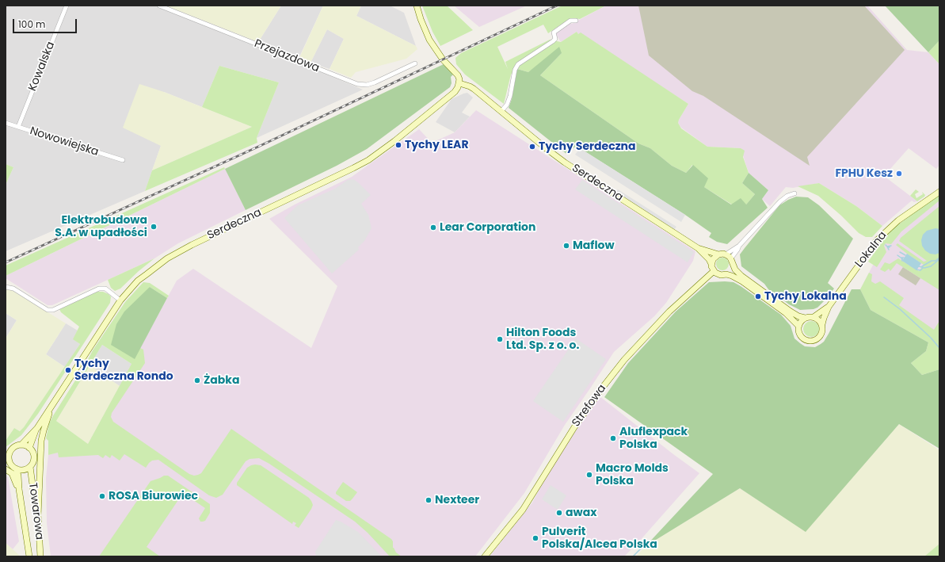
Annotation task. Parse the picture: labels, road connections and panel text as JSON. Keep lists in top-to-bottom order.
{
  "streets": {
    "street": [
      "Przejazdowa",
      "Kowalska",
      "Nowowiejska",
      "Serdeczna",
      "Lokalna",
      "Strefowa",
      "Towarowa"
    ]
  },
  "crossings": [
    ["Kowalska", "Nowowiejska"],
    ["Serdeczna", "Strefowa"]
  ],
  "places": [
    "Tychy LEAR",
    "Tychy Serdeczna",
    "FPHU Kesz",
    "Elektrobudowa S.A. w upadłości",
    "Lear Corporation",
    "Maflow",
    "Tychy Lokalna",
    "Hilton Foods Ltd. Sp. z o. o.",
    "Tychy Serdeczna Rondo",
    "Żabka",
    "Aluflexpack Polska",
    "Macro Molds Polska",
    "ROSA Biurowiec",
    "Nexteer",
    "awax",
    "Pulverit Polska/Alcea Polska"
  ],
  "scale_bar": "100 m"
}
